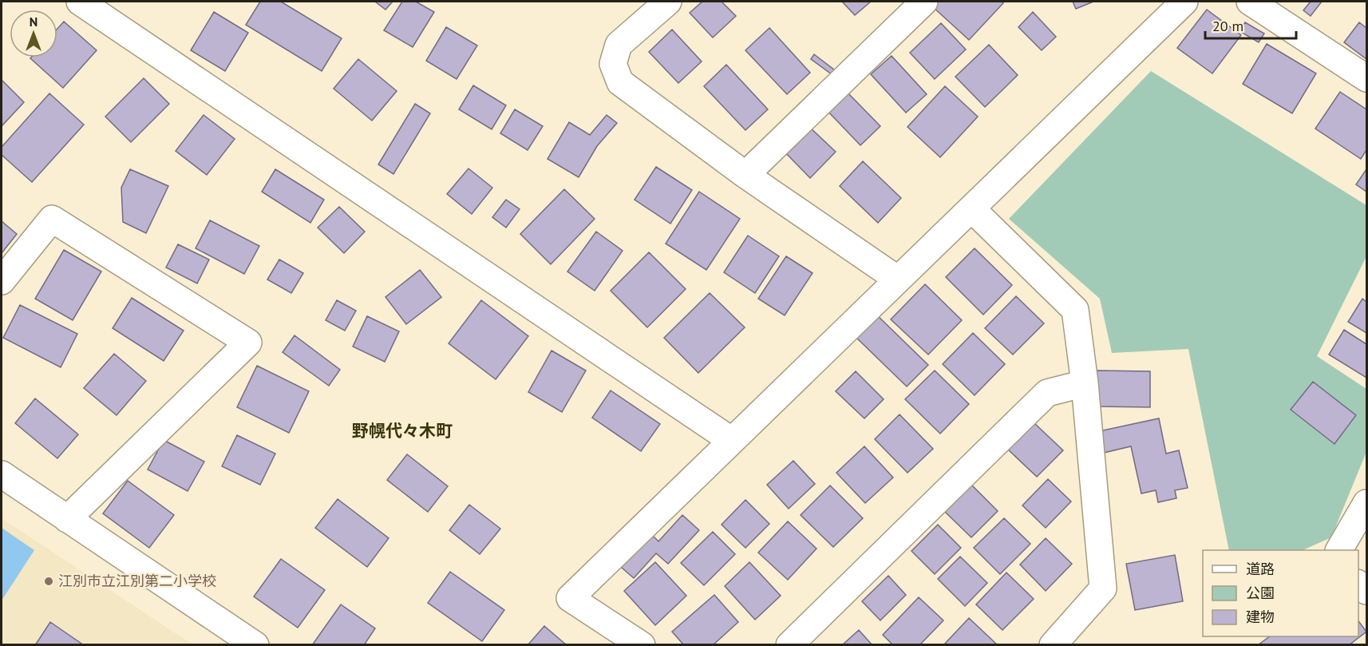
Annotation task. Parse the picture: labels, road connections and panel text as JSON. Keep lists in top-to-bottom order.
{
  "districts": ["野幌代々木町"],
  "places": ["江別市立江別第二小学校"],
  "legend": ["道路", "公園", "建物"],
  "scale_bar": "20 m",
  "north": "top"
}
